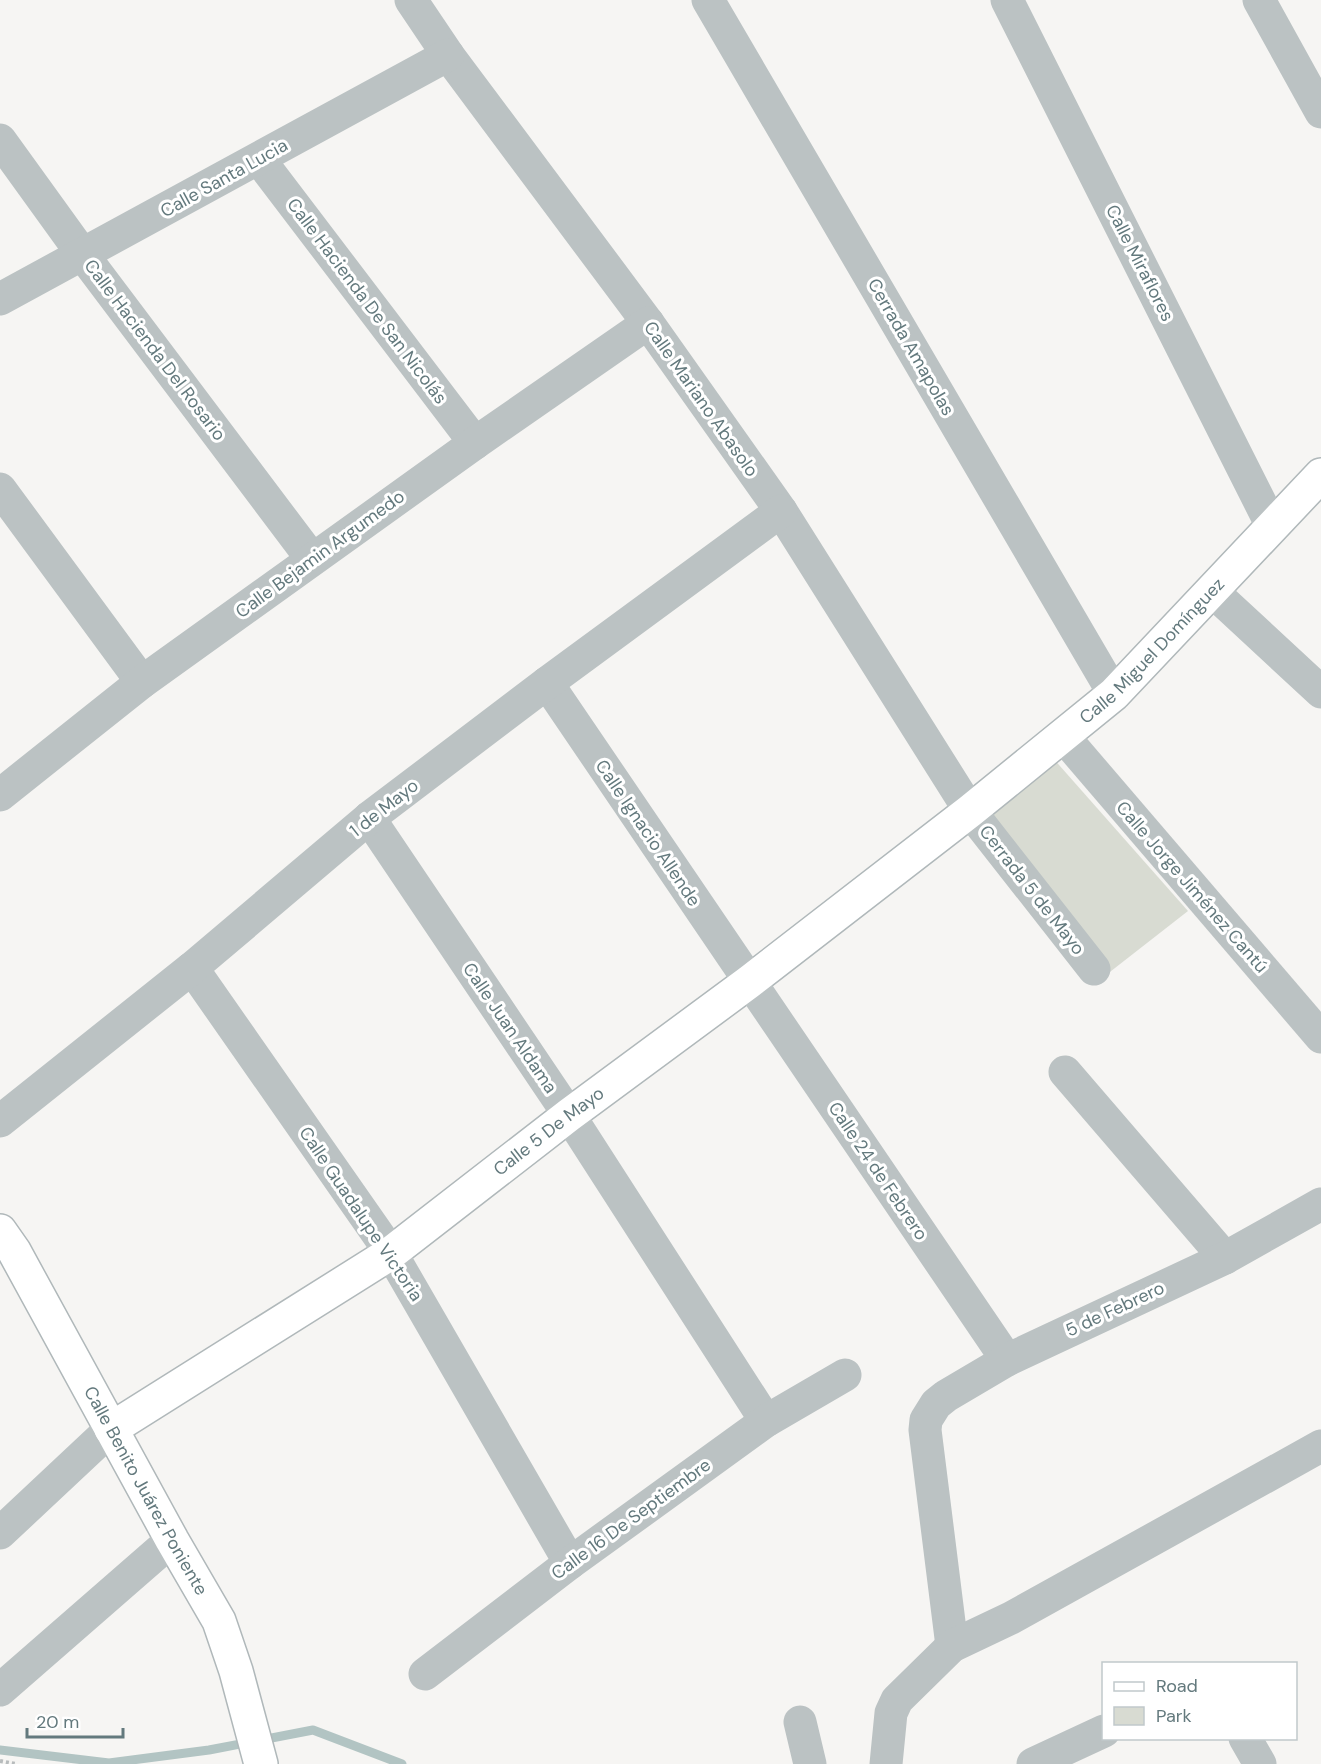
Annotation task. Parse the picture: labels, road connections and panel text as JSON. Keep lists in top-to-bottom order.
{
  "streets": {
    "street": [
      "Calle Santa Lucia",
      "Calle Miraflores",
      "Calle Hacienda De San Nicolás",
      "Cerrada Amapolas",
      "Calle Hacienda Del Rosario",
      "Calle Mariano Abasolo",
      "Calle Bejamin Argumedo",
      "Calle Miguel Domínguez",
      "1 de Mayo",
      "Calle Ignacio Allende",
      "Calle Jorge Jiménez Cantú",
      "Cerrada 5 de Mayo",
      "Calle Juan Aldama",
      "Calle 5 De Mayo",
      "Calle 24 de Febrero",
      "Calle Guadalupe Victoria",
      "5 de Febrero",
      "Calle Benito Juárez Poniente",
      "Calle 16 De Septiembre"
    ]
  },
  "crossings": [
    ["Calle Santa Lucia", "Calle Hacienda De San Nicolás"],
    ["Calle Santa Lucia", "Calle Hacienda Del Rosario"],
    ["Calle Santa Lucia", "Calle Mariano Abasolo"],
    ["Calle Miraflores", "Calle Miguel Domínguez"],
    ["Calle Hacienda De San Nicolás", "Calle Bejamin Argumedo"],
    ["Cerrada Amapolas", "Calle Miguel Domínguez"],
    ["Calle Hacienda Del Rosario", "Calle Bejamin Argumedo"],
    ["Calle Mariano Abasolo", "Calle Bejamin Argumedo"],
    ["Calle Mariano Abasolo", "Calle Miguel Domínguez"],
    ["Calle Mariano Abasolo", "1 de Mayo"],
    ["Calle Mariano Abasolo", "Cerrada 5 de Mayo"],
    ["Calle Mariano Abasolo", "Calle 5 De Mayo"],
    ["Calle Miguel Domínguez", "Calle Jorge Jiménez Cantú"],
    ["Calle Miguel Domínguez", "Cerrada 5 de Mayo"],
    ["Calle Miguel Domínguez", "Calle 5 De Mayo"],
    ["1 de Mayo", "Calle Ignacio Allende"],
    ["1 de Mayo", "Calle Juan Aldama"],
    ["1 de Mayo", "Calle Guadalupe Victoria"],
    ["Calle Ignacio Allende", "Calle 5 De Mayo"],
    ["Calle Ignacio Allende", "Calle 24 de Febrero"],
    ["Cerrada 5 de Mayo", "Calle 5 De Mayo"],
    ["Calle Juan Aldama", "Calle 5 De Mayo"],
    ["Calle Juan Aldama", "Calle 16 De Septiembre"],
    ["Calle 5 De Mayo", "Calle 24 de Febrero"],
    ["Calle 5 De Mayo", "Calle Guadalupe Victoria"],
    ["Calle 5 De Mayo", "Calle Benito Juárez Poniente"],
    ["Calle 24 de Febrero", "5 de Febrero"],
    ["Calle Guadalupe Victoria", "Calle 16 De Septiembre"]
  ],
  "legend": ["Road", "Park"],
  "scale_bar": "20 m"
}
